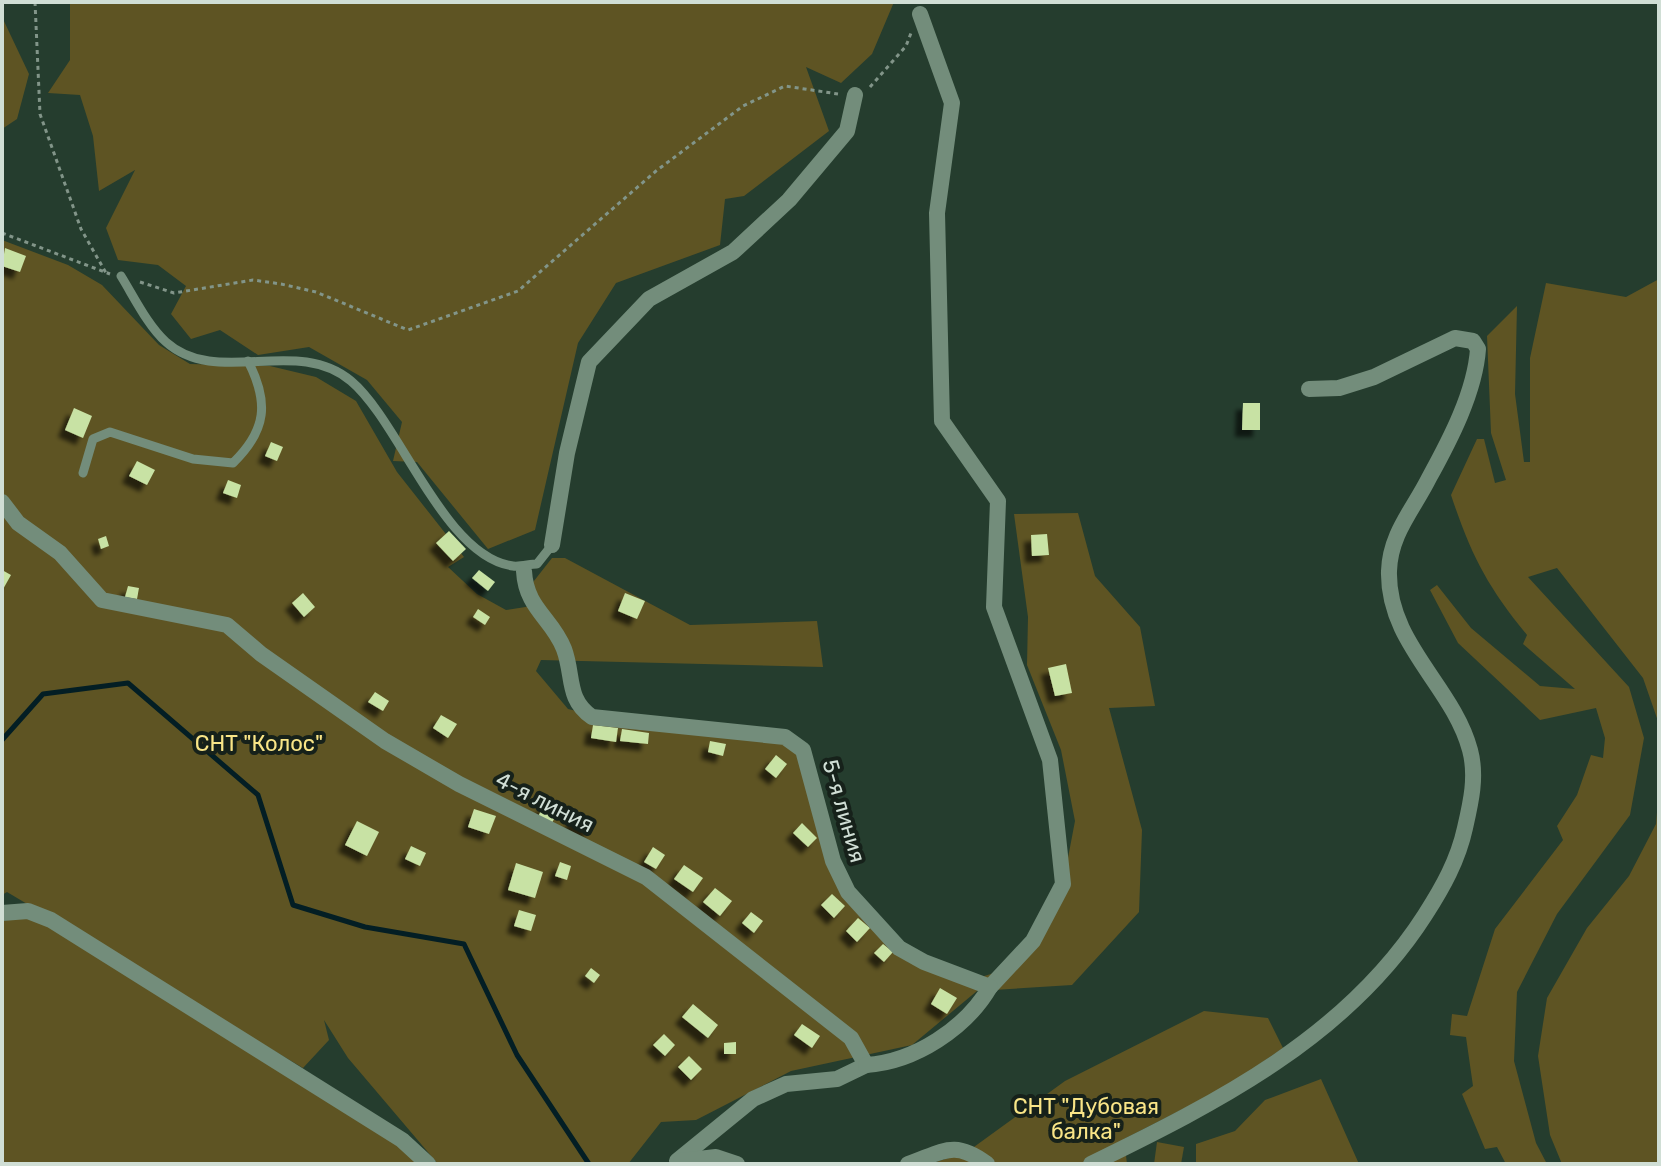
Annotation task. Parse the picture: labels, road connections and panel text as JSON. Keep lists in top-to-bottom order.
{
  "streets": {
    "street": ["4-я линия", "5-я линия"]
  },
  "parks": ["СНТ \"Колос\"", "СНТ \"Дубовая балка\""]
}
